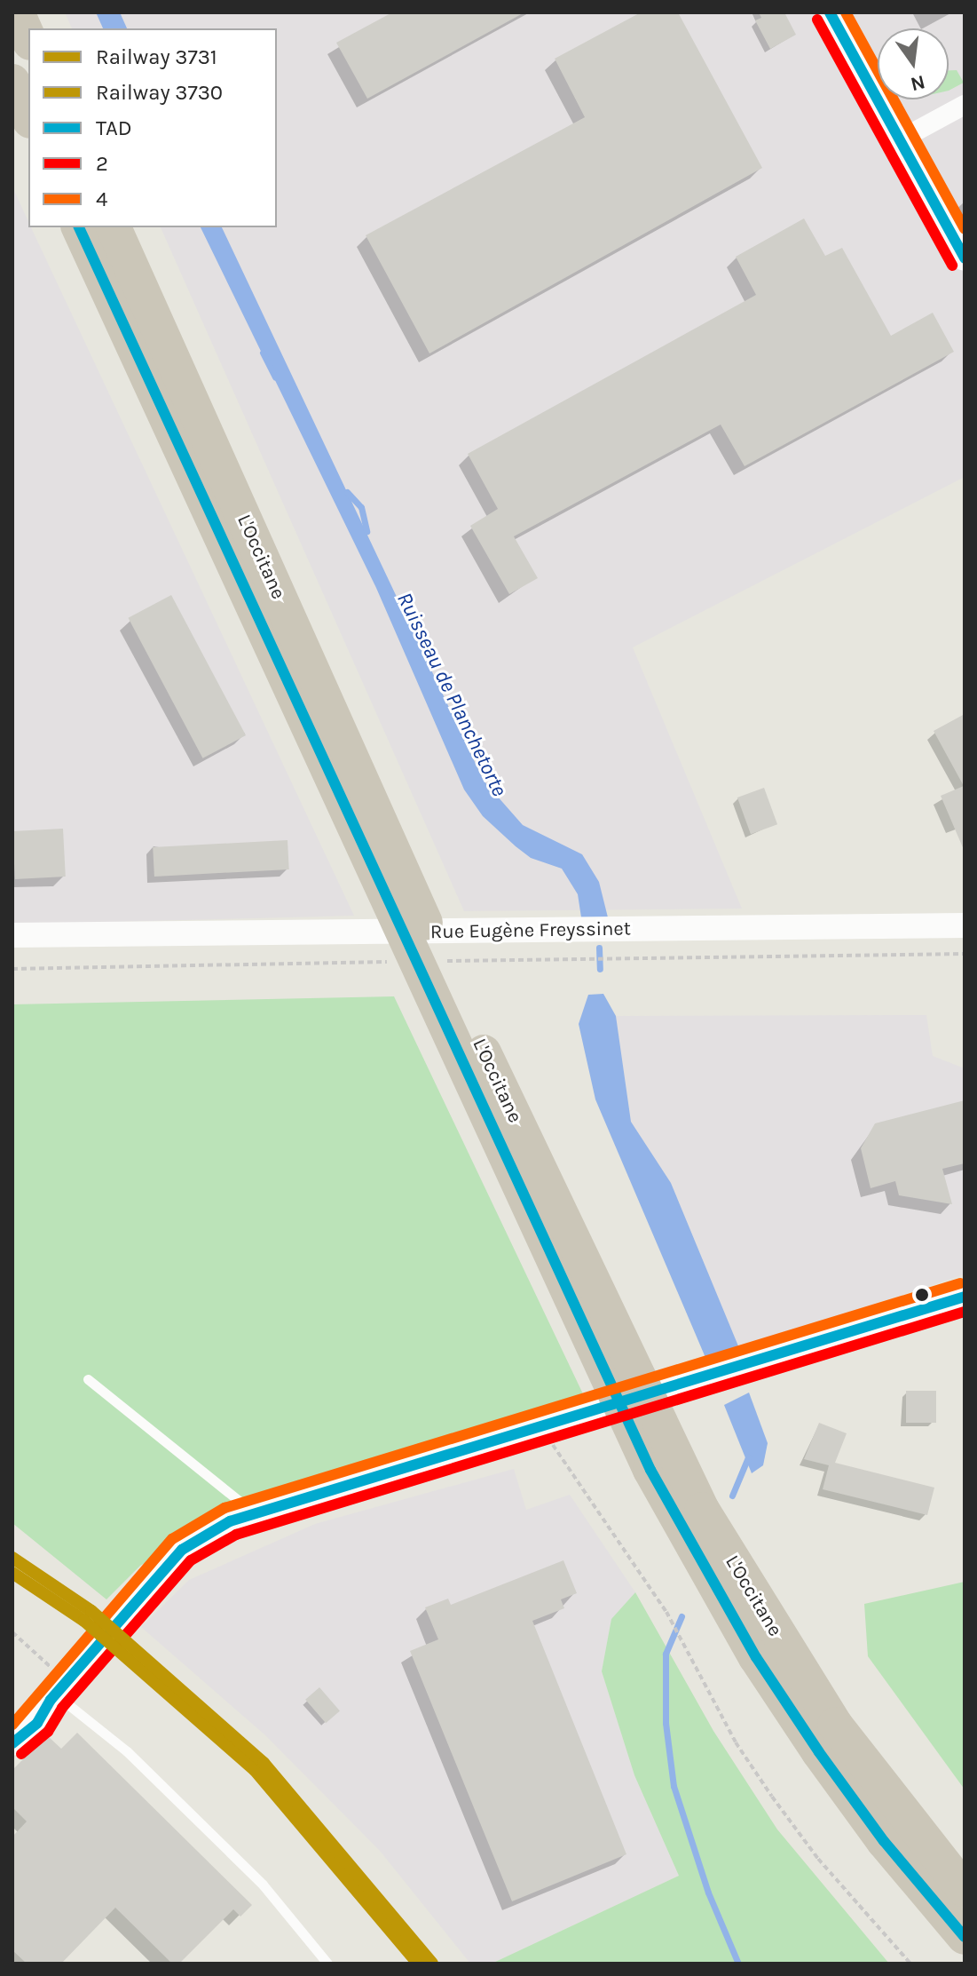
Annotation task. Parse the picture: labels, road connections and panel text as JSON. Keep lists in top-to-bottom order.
{
  "streets": {
    "highway": ["L'Occitane"],
    "street": ["Rue Eugène Freyssinet"]
  },
  "water": ["Ruisseau de Planchetorte"],
  "lines": [
    "transit line TAD",
    "transit line 4",
    "transit line 2",
    "rail line 3730",
    "rail line 3731"
  ],
  "legend": [
    "Railway 3731",
    "Railway 3730",
    "TAD",
    "2",
    "4"
  ],
  "north": "bottom"
}
